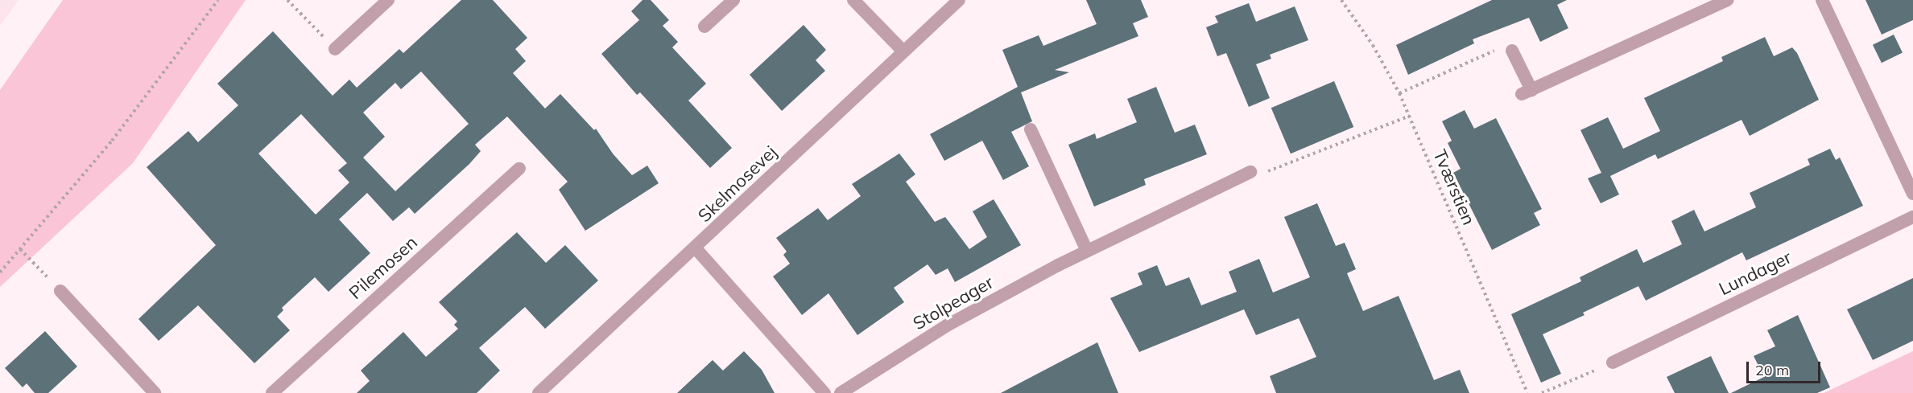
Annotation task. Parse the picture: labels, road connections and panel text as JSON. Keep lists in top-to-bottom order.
{
  "streets": {
    "street": [
      "Skelmosevej",
      "Pilemosen",
      "Lundager",
      "Stolpeager"
    ],
    "path": ["Tværstien"]
  },
  "scale_bar": "20 m"
}
